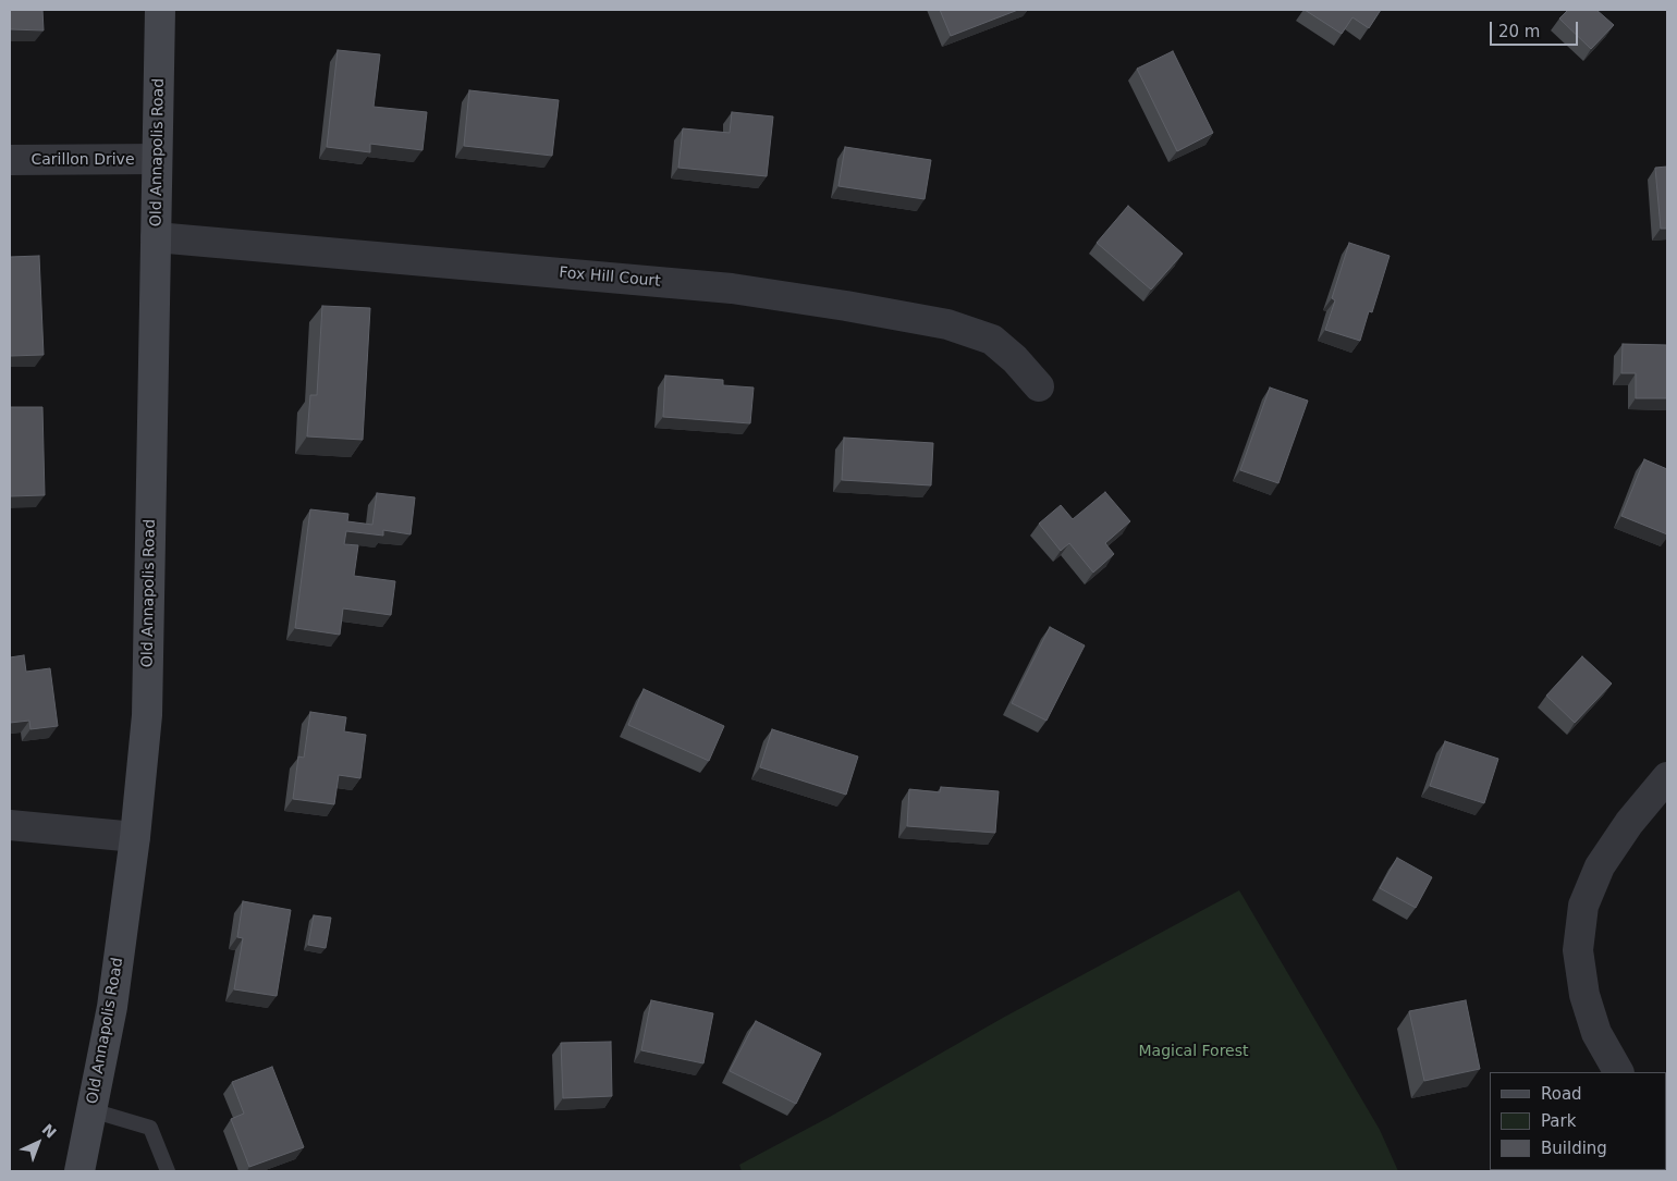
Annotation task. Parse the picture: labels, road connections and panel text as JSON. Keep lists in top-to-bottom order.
{
  "streets": {
    "street": ["Old Annapolis Road", "Carillon Drive", "Fox Hill Court"]
  },
  "crossings": [
    ["Old Annapolis Road", "Carillon Drive"],
    ["Old Annapolis Road", "Fox Hill Court"]
  ],
  "parks": ["Magical Forest"],
  "legend": ["Road", "Park", "Building"],
  "scale_bar": "20 m",
  "north": "top right"
}
